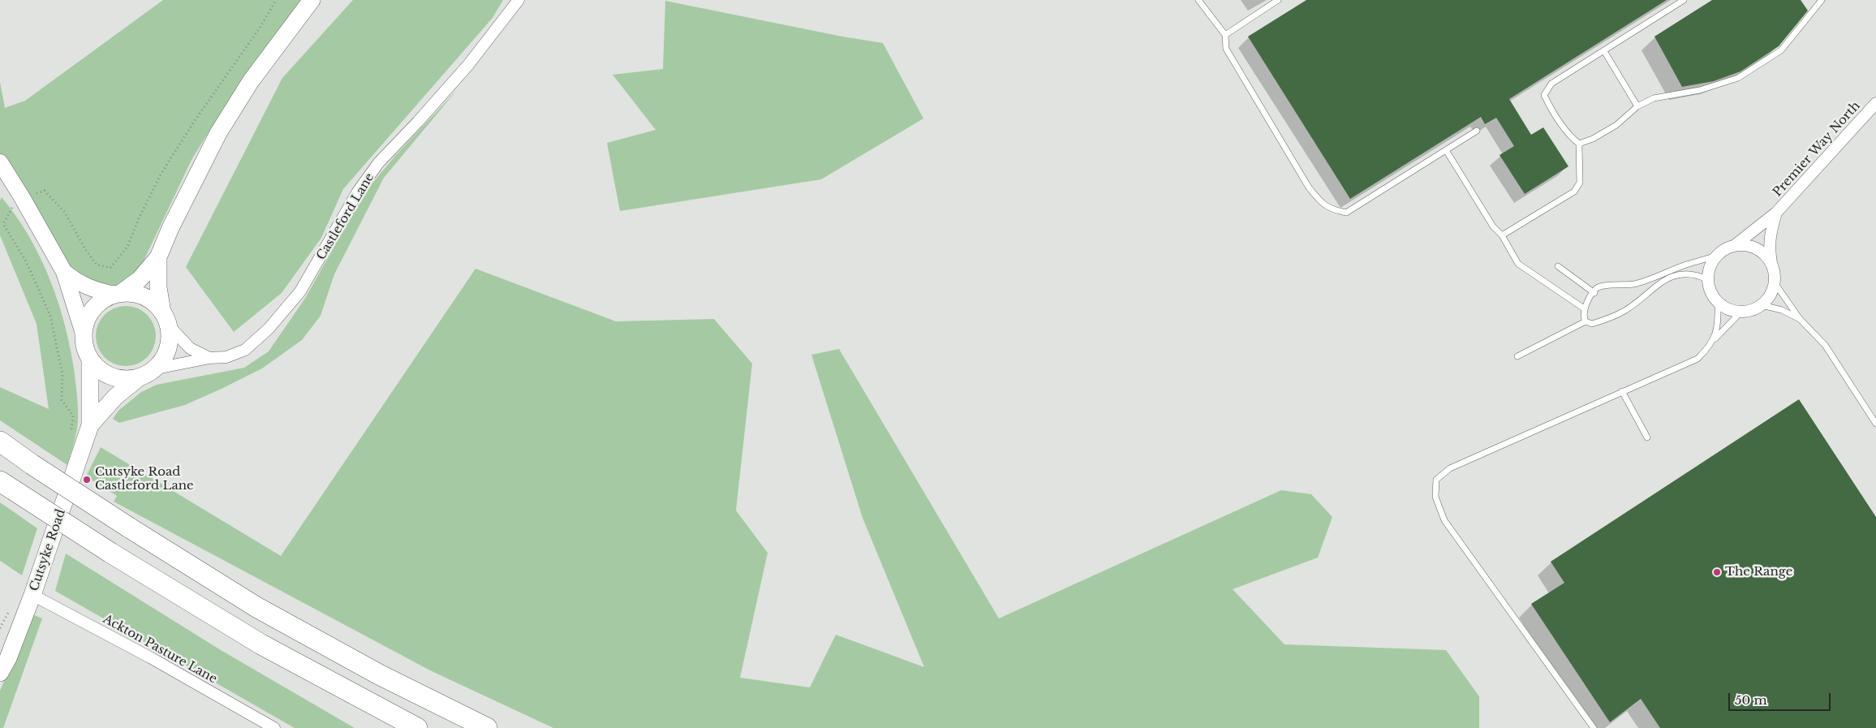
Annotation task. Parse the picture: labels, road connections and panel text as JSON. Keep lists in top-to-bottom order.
{
  "streets": {
    "main road": ["Cutsyke Road"],
    "street": ["Premier Way North", "Castleford Lane", "Ackton Pasture Lane"]
  },
  "crossings": [
    ["Castleford Lane", "Cutsyke Road"],
    ["Cutsyke Road", "Ackton Pasture Lane"]
  ],
  "places": ["Cutsyke Road Castleford Lane", "The Range"],
  "scale_bar": "50 m"
}
